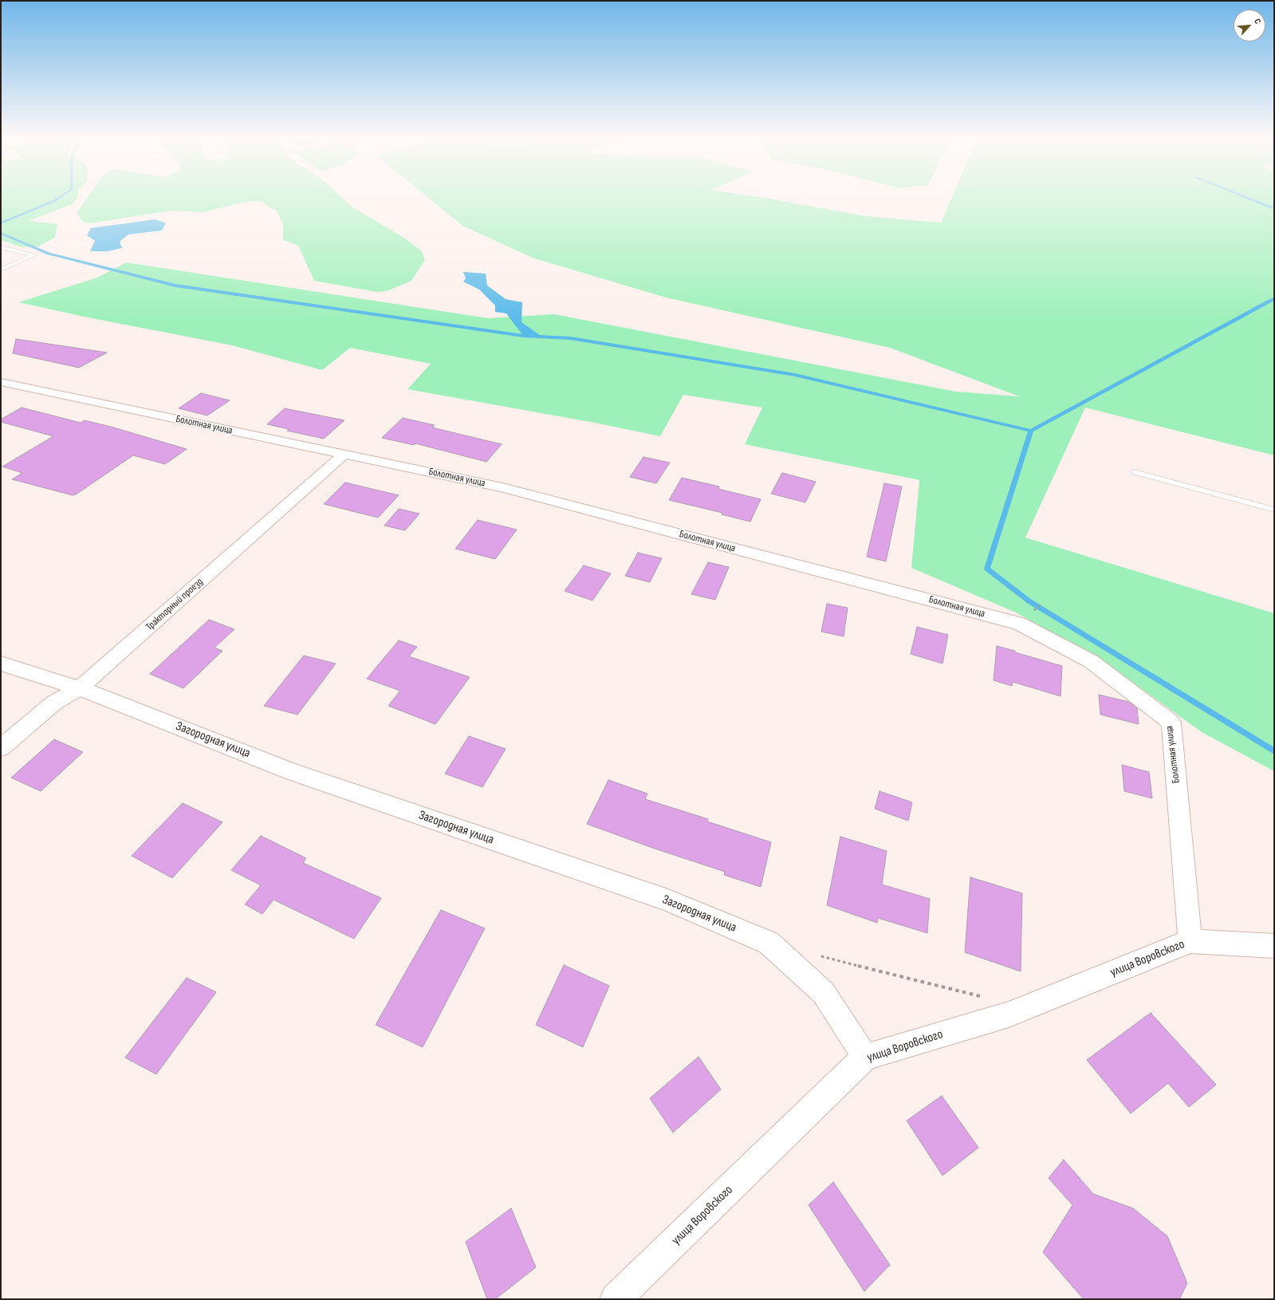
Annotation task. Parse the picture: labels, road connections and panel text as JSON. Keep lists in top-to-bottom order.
{
  "streets": {
    "street": [
      "Болотная улица",
      "Тракторный проезд",
      "Загородная улица",
      "улица Воровского"
    ]
  },
  "crossings": [
    ["Болотная улица", "Тракторный проезд"],
    ["Болотная улица", "улица Воровского"],
    ["Тракторный проезд", "Загородная улица"],
    ["Загородная улица", "улица Воровского"]
  ],
  "north": "top right"
}
